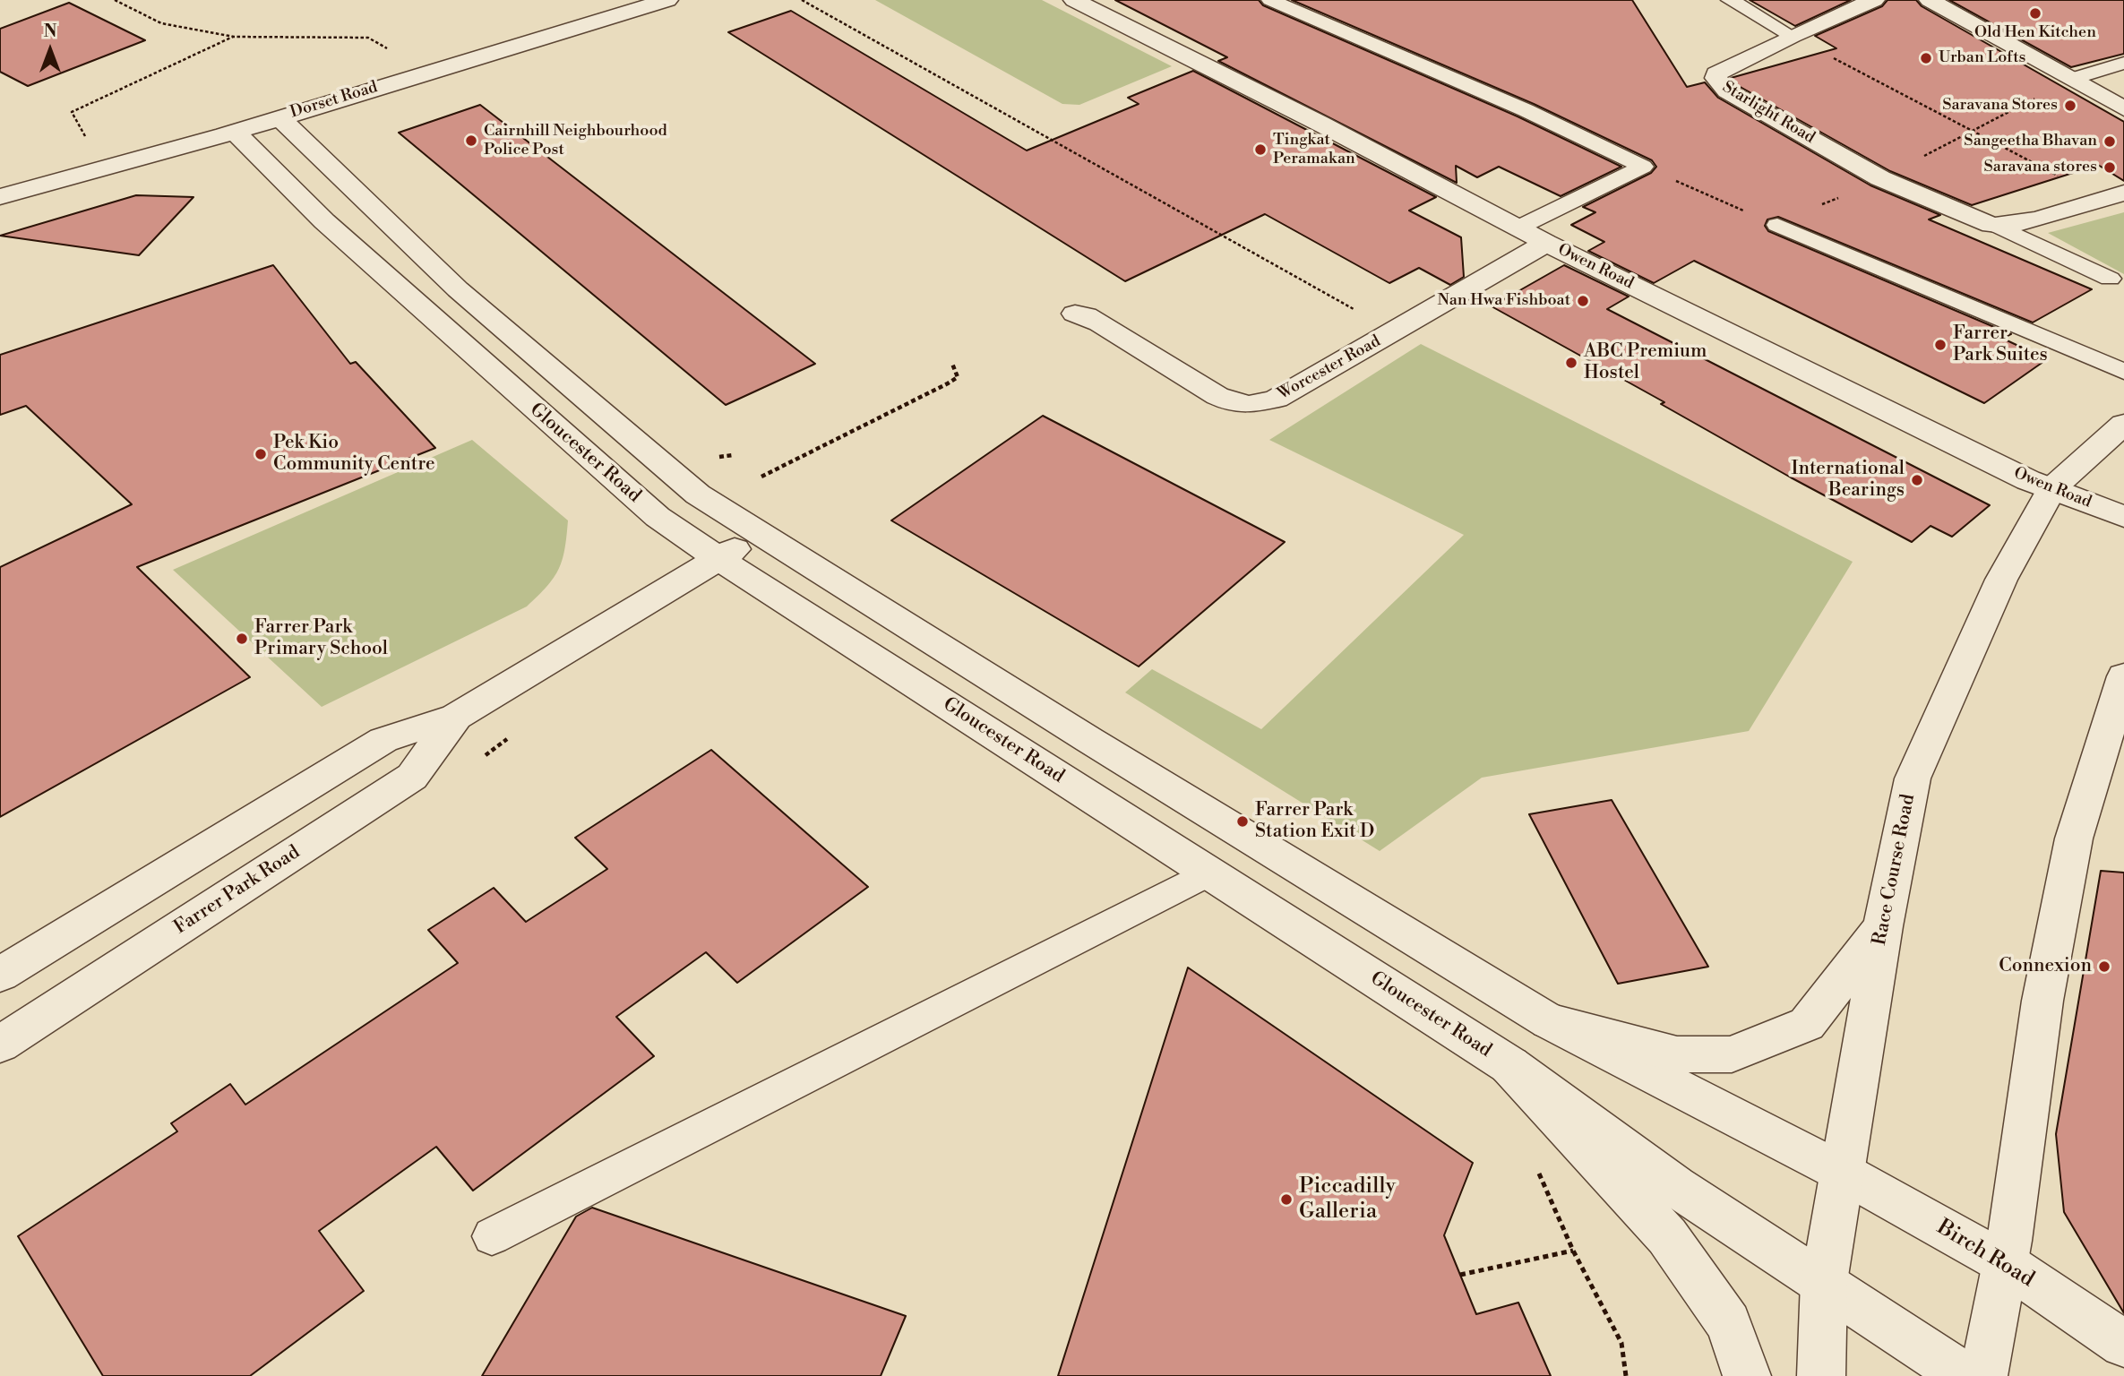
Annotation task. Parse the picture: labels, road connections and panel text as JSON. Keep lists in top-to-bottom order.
{
  "streets": {
    "street": [
      "Dorset Road",
      "Starlight Road",
      "Owen Road",
      "Worcester Road",
      "Gloucester Road",
      "Race Course Road",
      "Farrer Park Road",
      "Birch Road"
    ]
  },
  "crossings": [
    ["Dorset Road", "Gloucester Road"],
    ["Owen Road", "Worcester Road"],
    ["Owen Road", "Race Course Road"],
    ["Gloucester Road", "Race Course Road"],
    ["Gloucester Road", "Farrer Park Road"],
    ["Race Course Road", "Birch Road"]
  ],
  "places": [
    "Old Hen Kitchen",
    "Urban Lofts",
    "Saravana Stores",
    "Cairnhill Neighbourhood Police Post",
    "Sangeetha Bhavan",
    "Tingkat Peramakan",
    "Saravana stores",
    "Nan Hwa Fishboat",
    "Farrer Park Suites",
    "ABC Premium Hostel",
    "Pek Kio Community Centre",
    "International Bearings",
    "Farrer Park Primary School",
    "Farrer Park Station Exit D",
    "Connexion",
    "Piccadilly Galleria"
  ],
  "north": "top"
}
